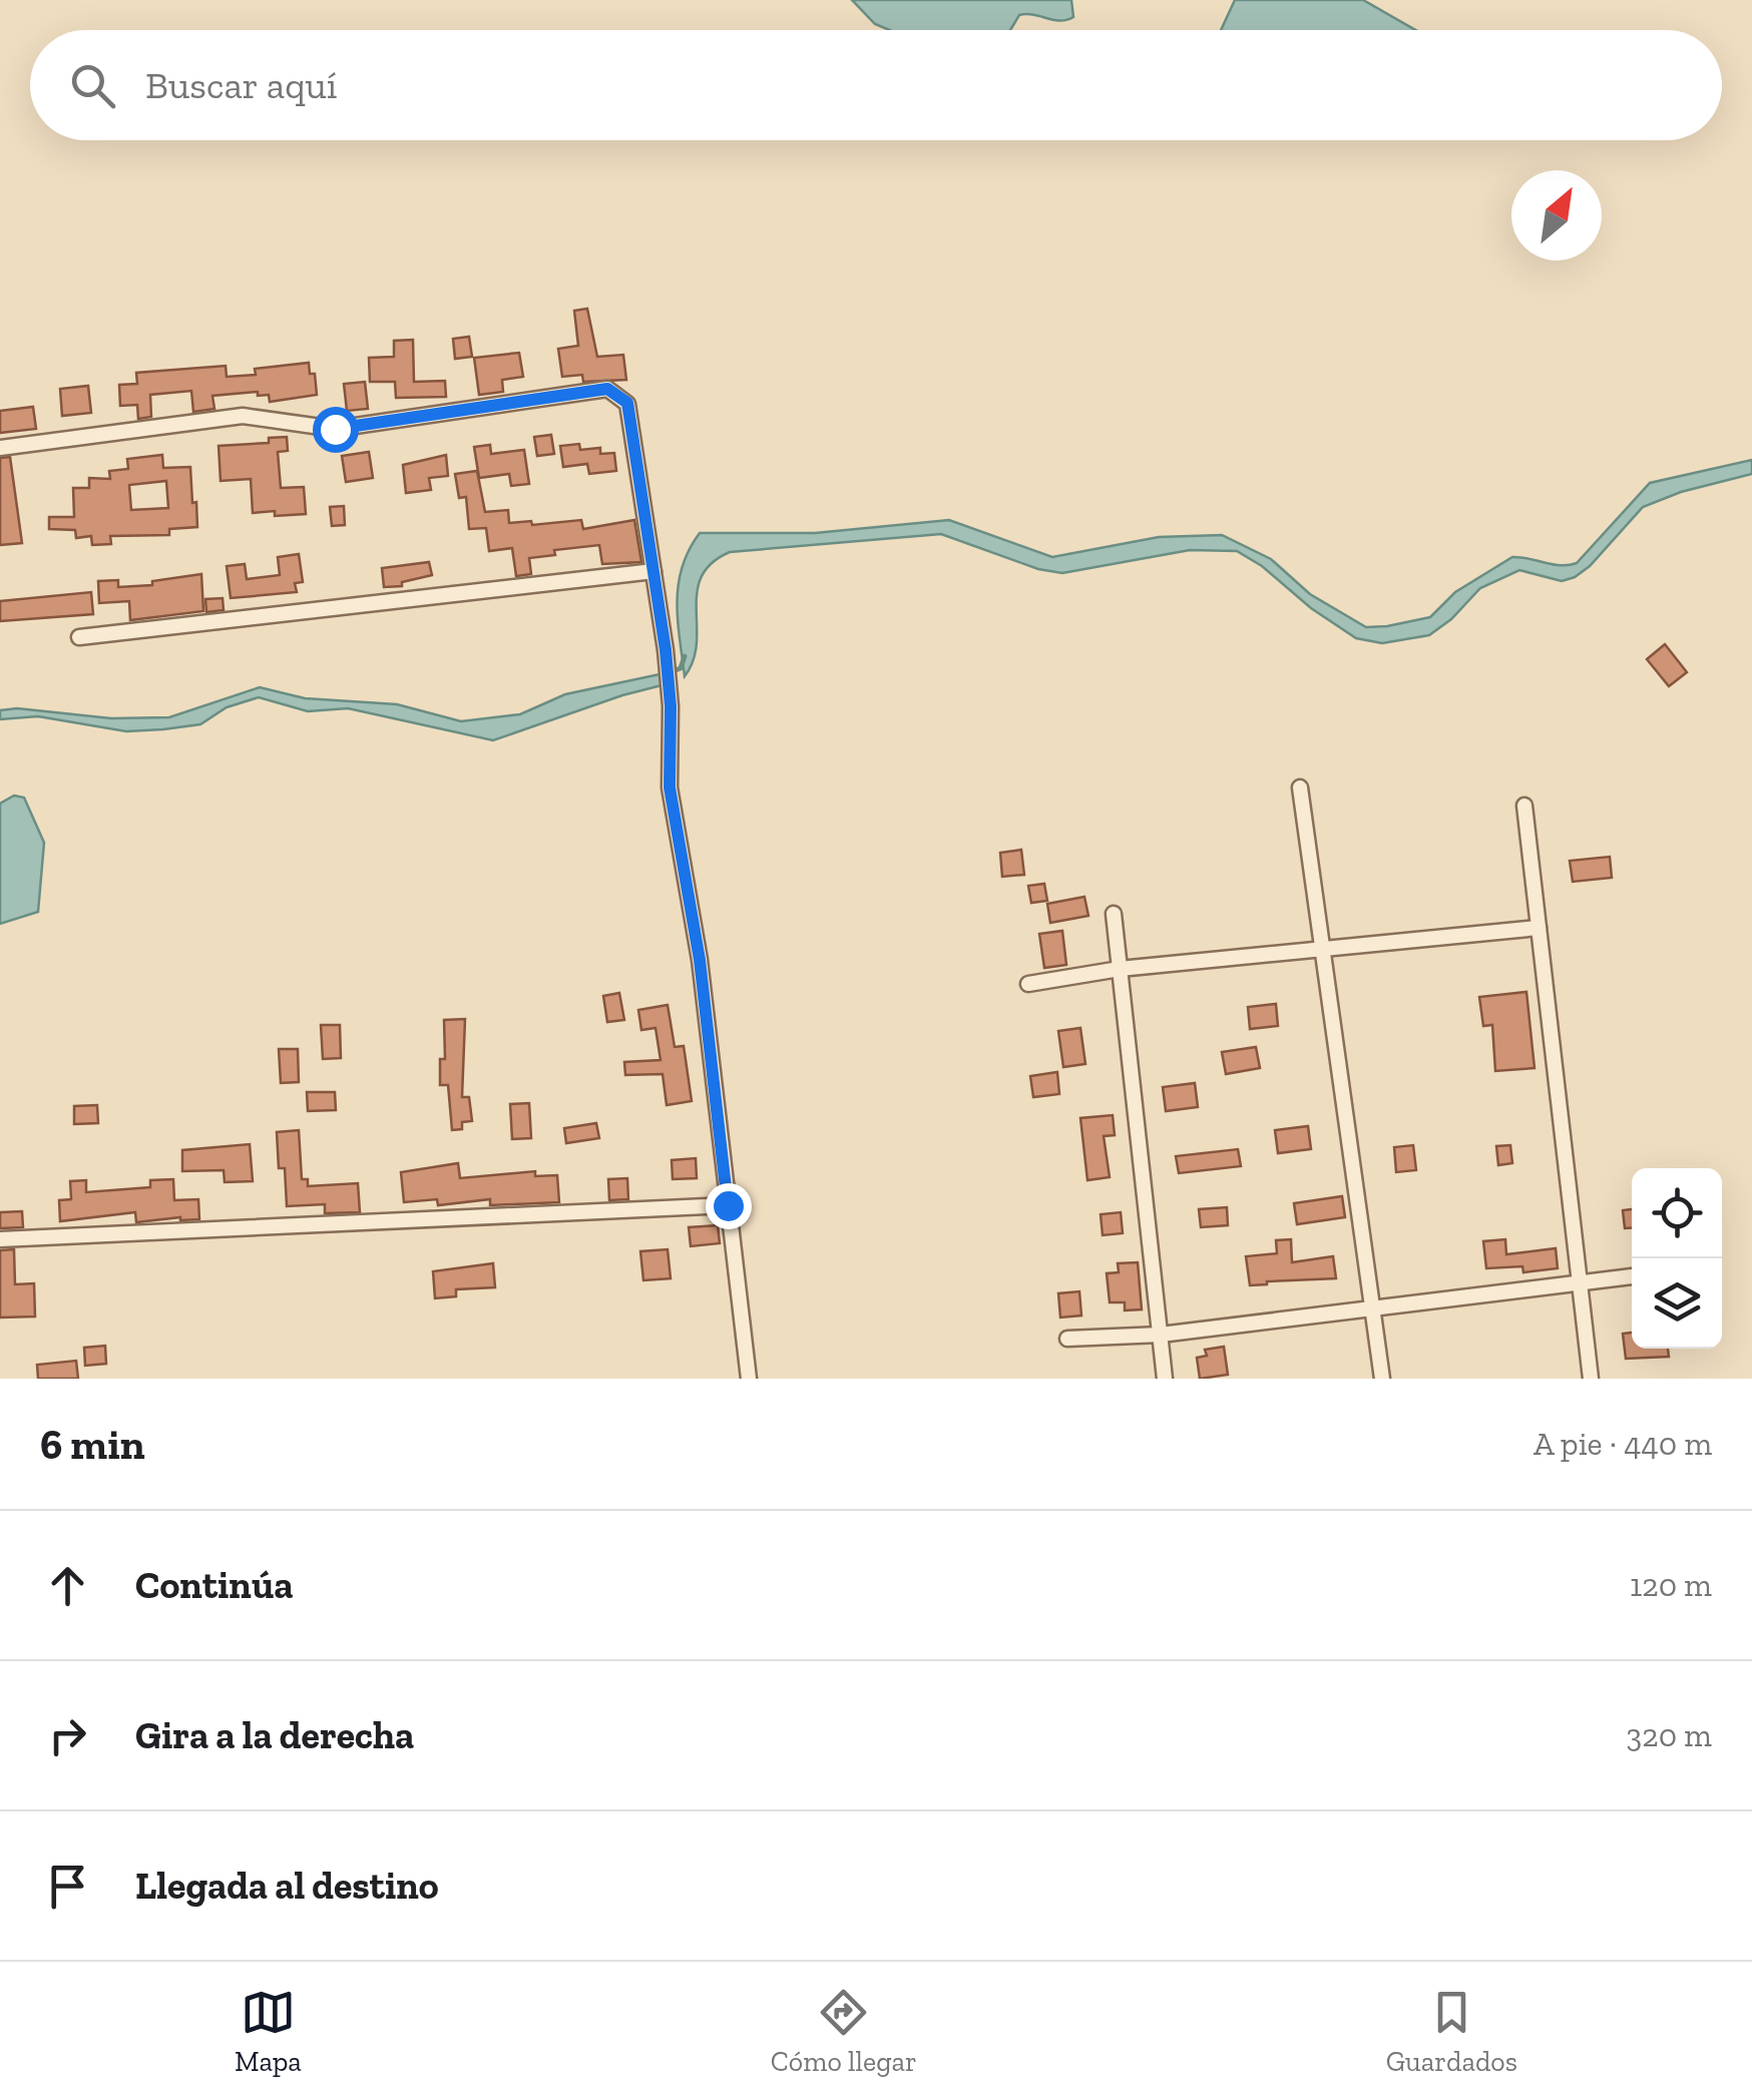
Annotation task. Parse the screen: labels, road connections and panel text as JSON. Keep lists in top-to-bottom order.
{
  "north": "top right",
  "page": {
    "search": "Buscar aquí",
    "heading": ["6 min", "A pie · 440 m"],
    "list": [
      ["Continúa", "120 m"],
      ["Gira a la derecha", "320 m"],
      "Llegada al destino"
    ],
    "nav": ["Mapa", "Cómo llegar", "Guardados"]
  }
}
